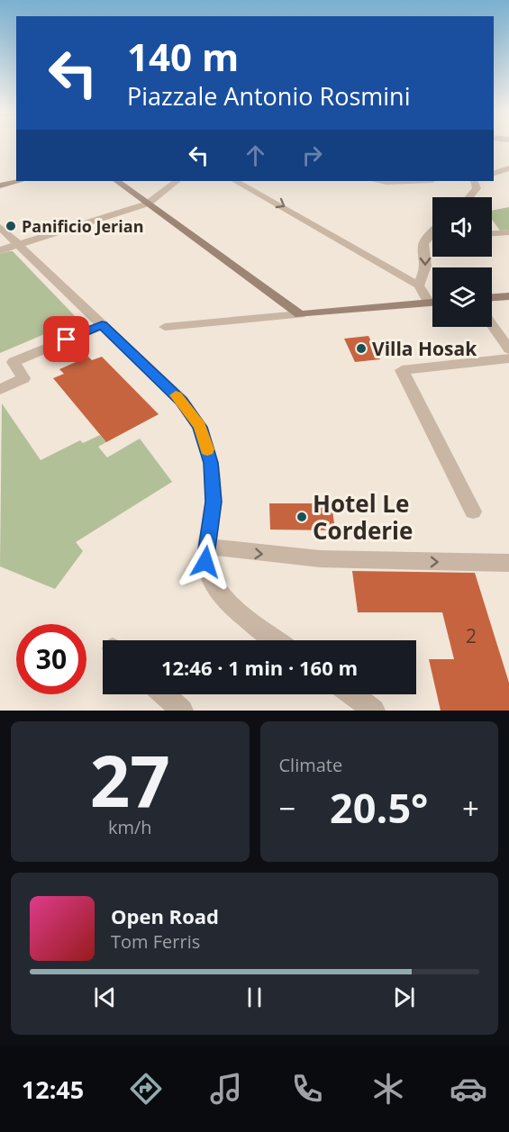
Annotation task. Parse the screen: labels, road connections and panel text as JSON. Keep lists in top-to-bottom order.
{
  "places": ["Panificio Jerian", "Villa Hosak", "Hotel Le Corderie"],
  "house_numbers": ["2"],
  "page": {
    "turn": ["140 m", "Piazzale Antonio Rosmini"],
    "limit": "30",
    "trip": "12:46 · 1 min · 160 m",
    "tile": [
      ["27", "km/h"],
      "Climate"
    ],
    "heat": ["−", "20.5°", "+"],
    "song": ["Open Road", "Tom Ferris"],
    "tabs": "12:45"
  }
}
